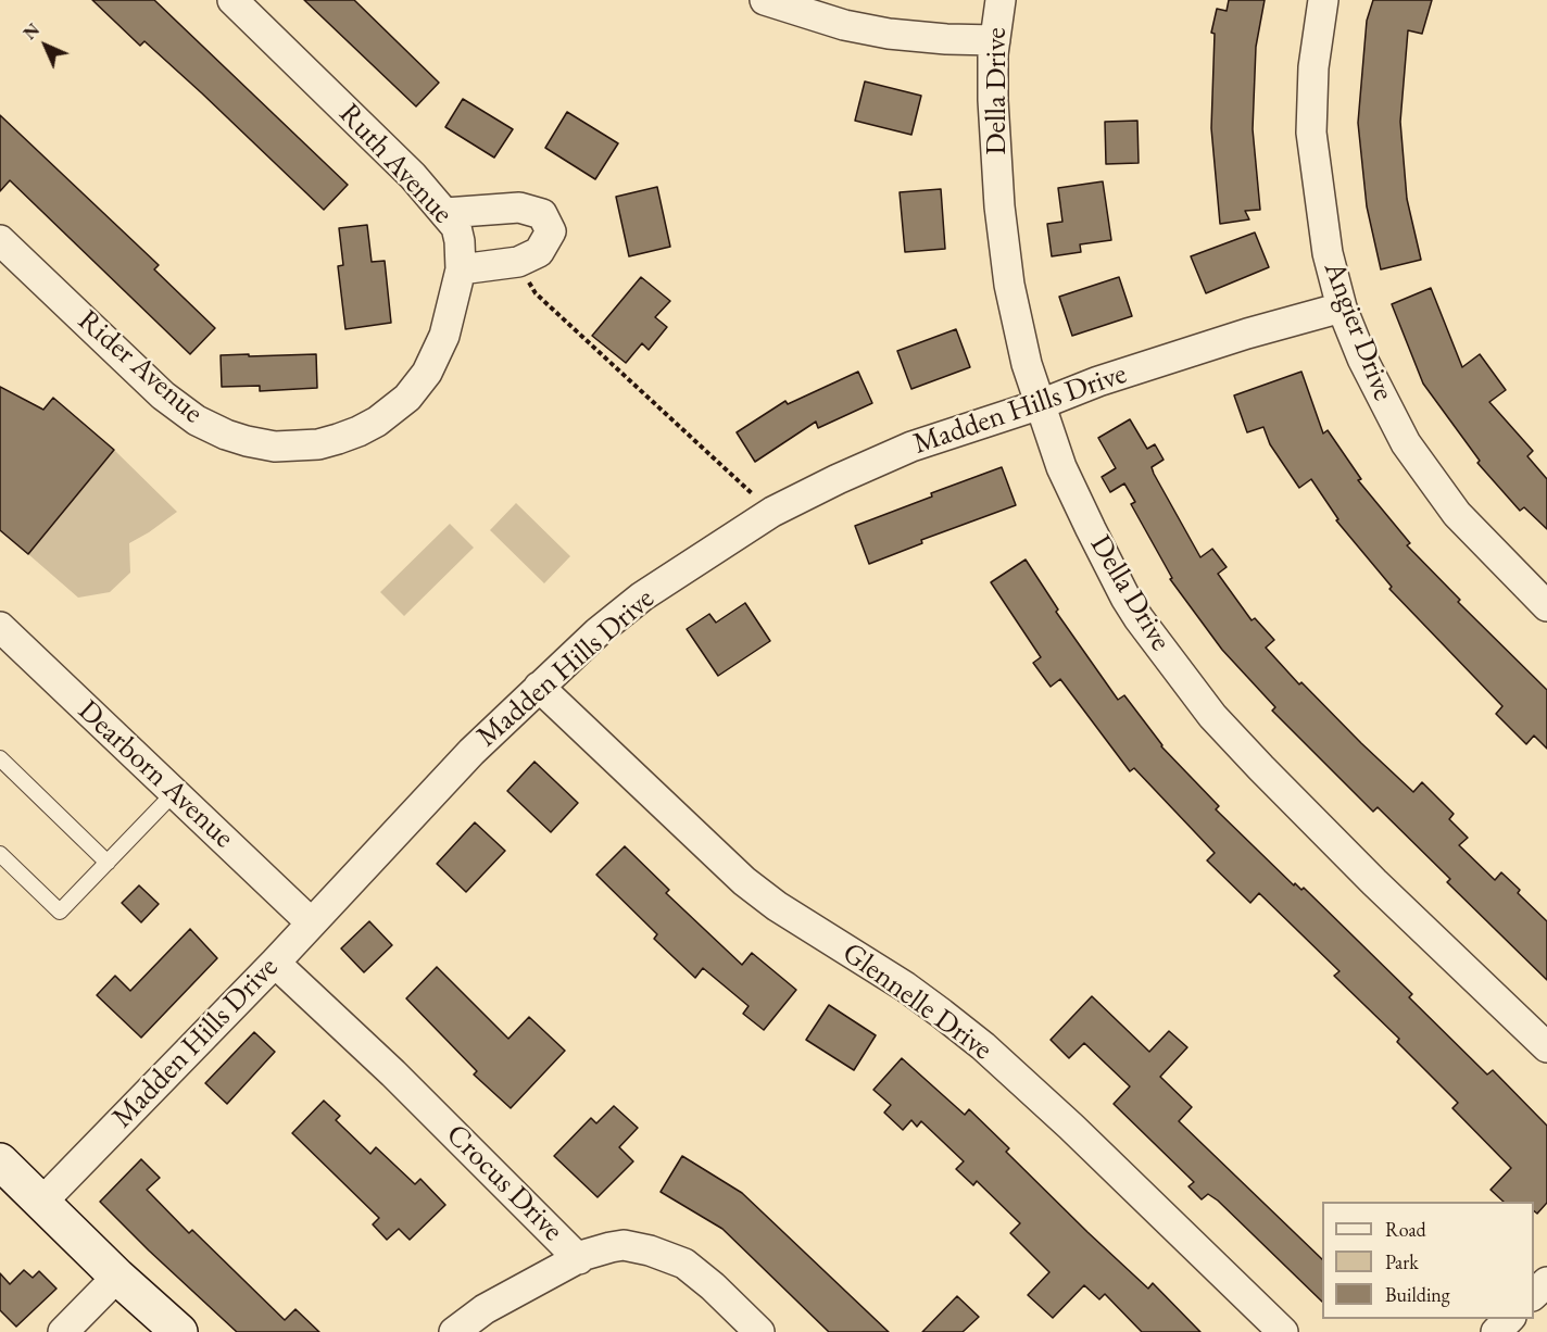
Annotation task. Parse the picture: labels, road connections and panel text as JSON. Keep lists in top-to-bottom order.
{
  "streets": {
    "street": [
      "Della Drive",
      "Ruth Avenue",
      "Angier Drive",
      "Rider Avenue",
      "Madden Hills Drive",
      "Dearborn Avenue",
      "Glennelle Drive",
      "Crocus Drive"
    ]
  },
  "crossings": [
    ["Della Drive", "Madden Hills Drive"],
    ["Ruth Avenue", "Rider Avenue"],
    ["Angier Drive", "Madden Hills Drive"],
    ["Madden Hills Drive", "Dearborn Avenue"],
    ["Madden Hills Drive", "Glennelle Drive"],
    ["Madden Hills Drive", "Crocus Drive"]
  ],
  "legend": ["Road", "Park", "Building"],
  "north": "top left"
}
